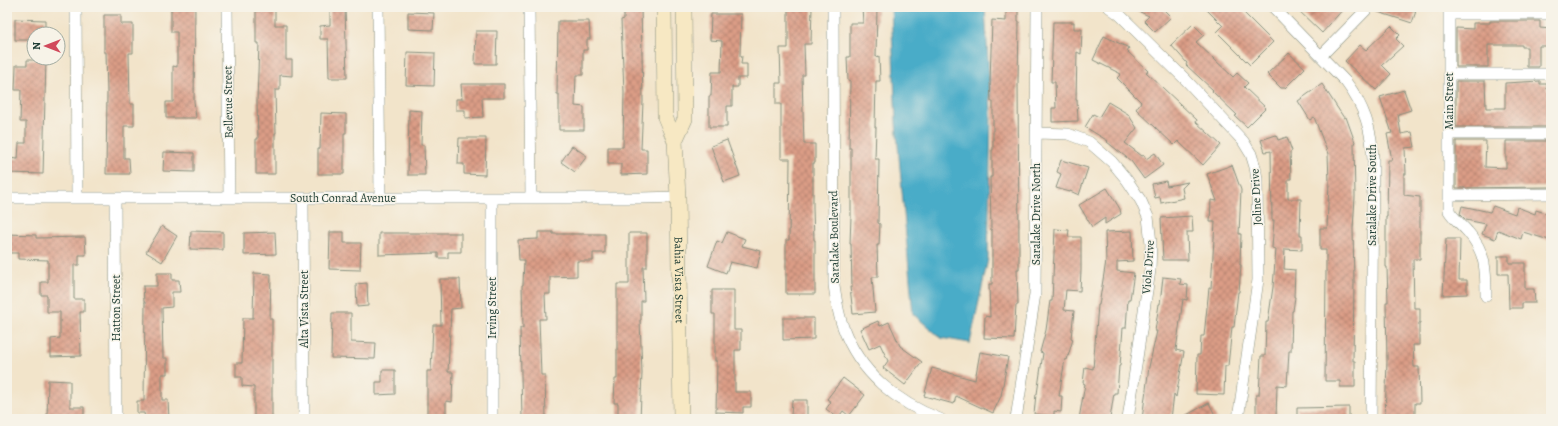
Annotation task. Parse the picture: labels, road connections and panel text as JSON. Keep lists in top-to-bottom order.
{
  "streets": {
    "street": [
      "Main Street",
      "Bellevue Street",
      "Saralake Drive South",
      "Joline Drive",
      "South Conrad Avenue",
      "Saralake Drive North",
      "Saralake Boulevard",
      "Viola Drive",
      "Bahia Vista Street",
      "Hatton Street",
      "Irving Street",
      "Alta Vista Street"
    ]
  },
  "crossings": [
    ["Bellevue Street", "South Conrad Avenue"],
    ["South Conrad Avenue", "Bahia Vista Street"],
    ["South Conrad Avenue", "Hatton Street"],
    ["South Conrad Avenue", "Irving Street"],
    ["South Conrad Avenue", "Alta Vista Street"],
    ["Saralake Drive North", "Viola Drive"]
  ],
  "north": "left"
}
